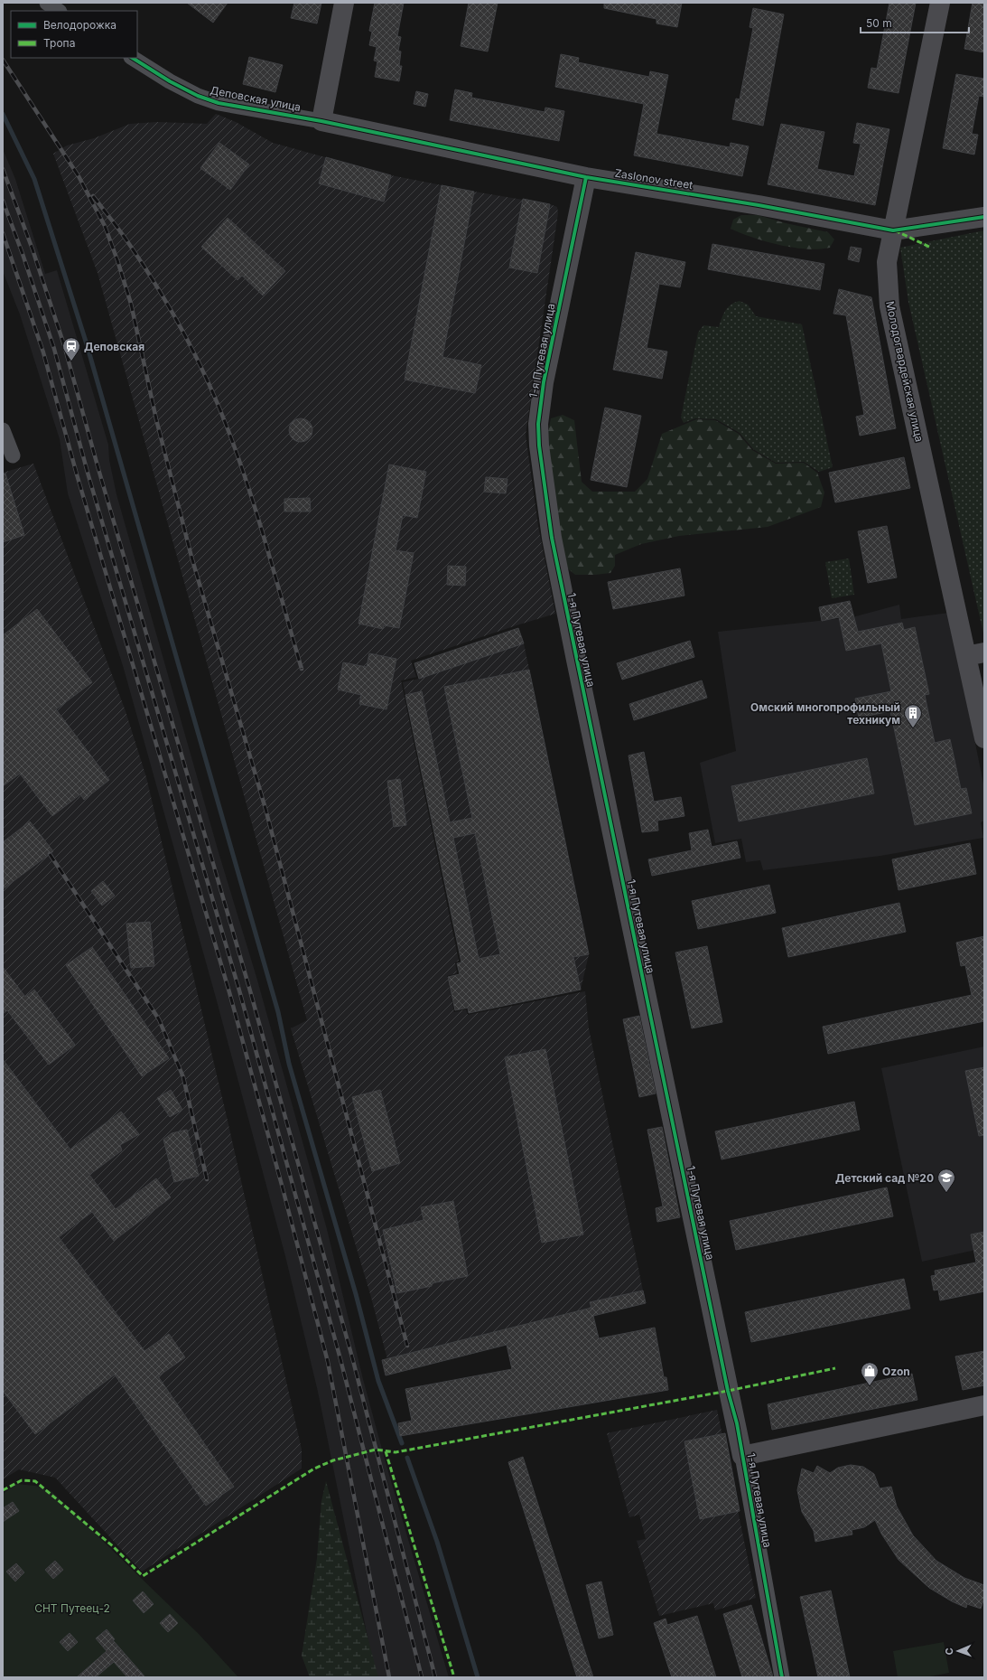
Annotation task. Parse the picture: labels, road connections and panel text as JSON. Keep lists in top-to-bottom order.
{
  "streets": {
    "street": [
      "Деповская улица",
      "Zaslonov street",
      "1-я Путевая улица",
      "Молодогвардейская улица"
    ]
  },
  "crossings": [
    ["Деповская улица", "Zaslonov street"],
    ["Zaslonov street", "1-я Путевая улица"],
    ["Zaslonov street", "Молодогвардейская улица"]
  ],
  "parks": ["СНТ Путеец-2"],
  "places": {
    "station": ["Деповская"],
    "building": ["Омский многопрофильный техникум"],
    "school or university": ["Детский сад №20"],
    "shop": ["Ozon"]
  },
  "legend": ["Велодорожка", "Тропа"],
  "scale_bar": "50 m",
  "north": "left"
}
